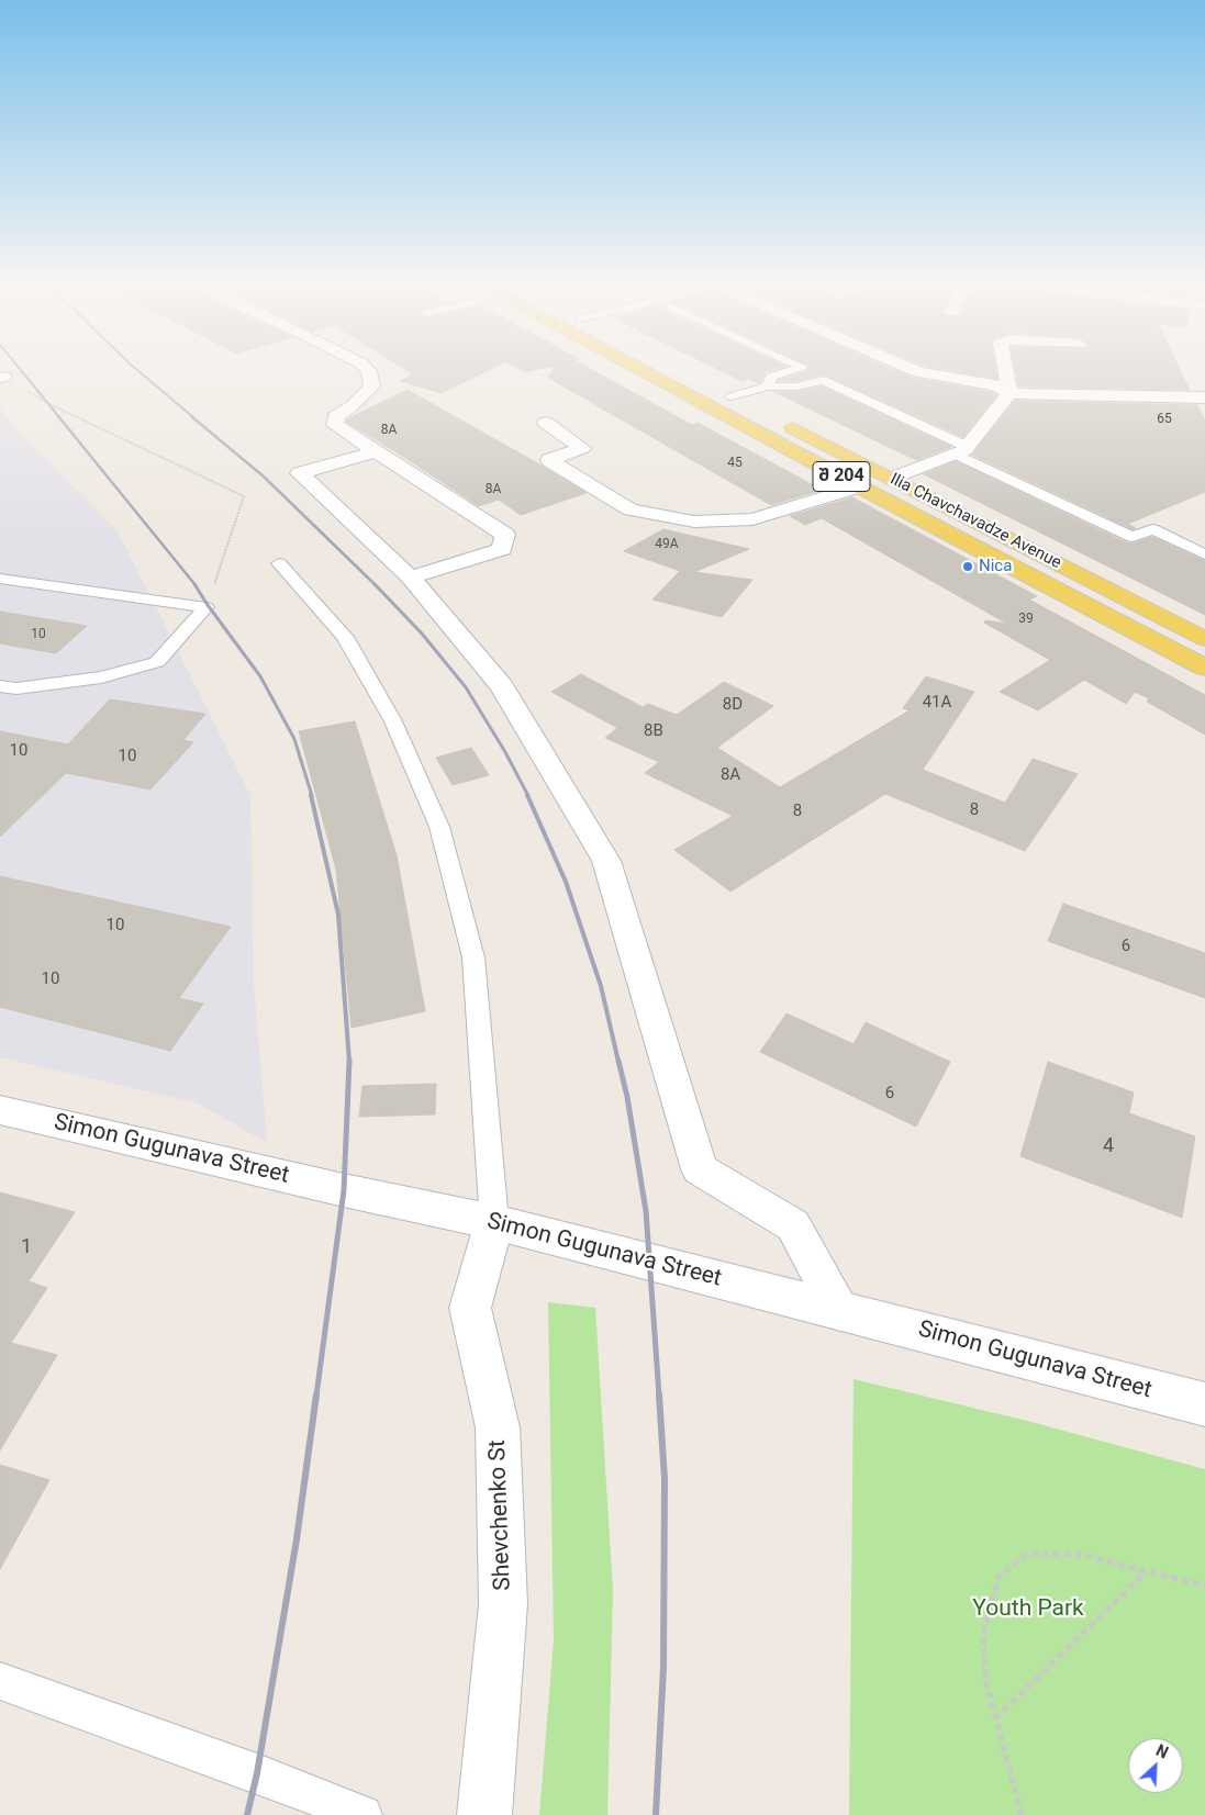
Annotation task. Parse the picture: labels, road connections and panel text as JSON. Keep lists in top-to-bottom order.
{
  "streets": {
    "main road": ["შ 204", "Ilia Chavchavadze Avenue"],
    "street": ["Simon Gugunava Street", "Shevchenko St"]
  },
  "crossings": [
    ["Simon Gugunava Street", "Shevchenko St"]
  ],
  "parks": ["Youth Park"],
  "places": ["Nica"],
  "house_numbers": [
    "65",
    "8A",
    "45",
    "8A",
    "49A",
    "39",
    "10",
    "41A",
    "8D",
    "8B",
    "10",
    "10",
    "8A",
    "8",
    "8",
    "10",
    "6",
    "10",
    "6",
    "4",
    "1"
  ],
  "north": "top right"
}
